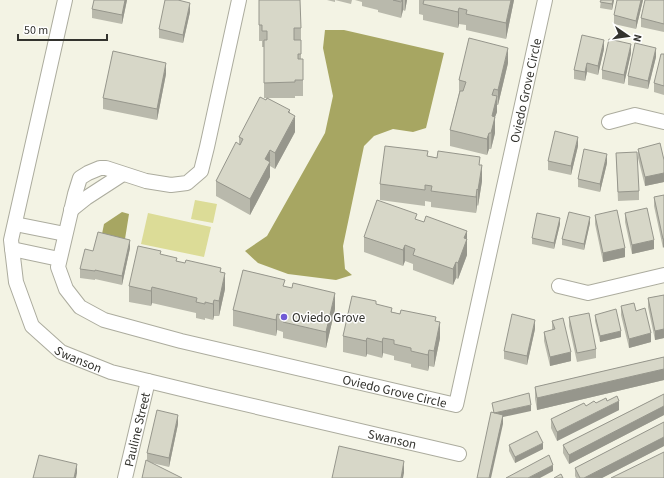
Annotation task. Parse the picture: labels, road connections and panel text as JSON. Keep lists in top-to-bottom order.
{
  "streets": {
    "street": ["Oviedo Grove Circle", "Swanson", "Pauline Street"]
  },
  "crossings": [
    ["Swanson", "Pauline Street"]
  ],
  "places": ["Oviedo Grove"],
  "scale_bar": "50 m",
  "north": "right"
}
